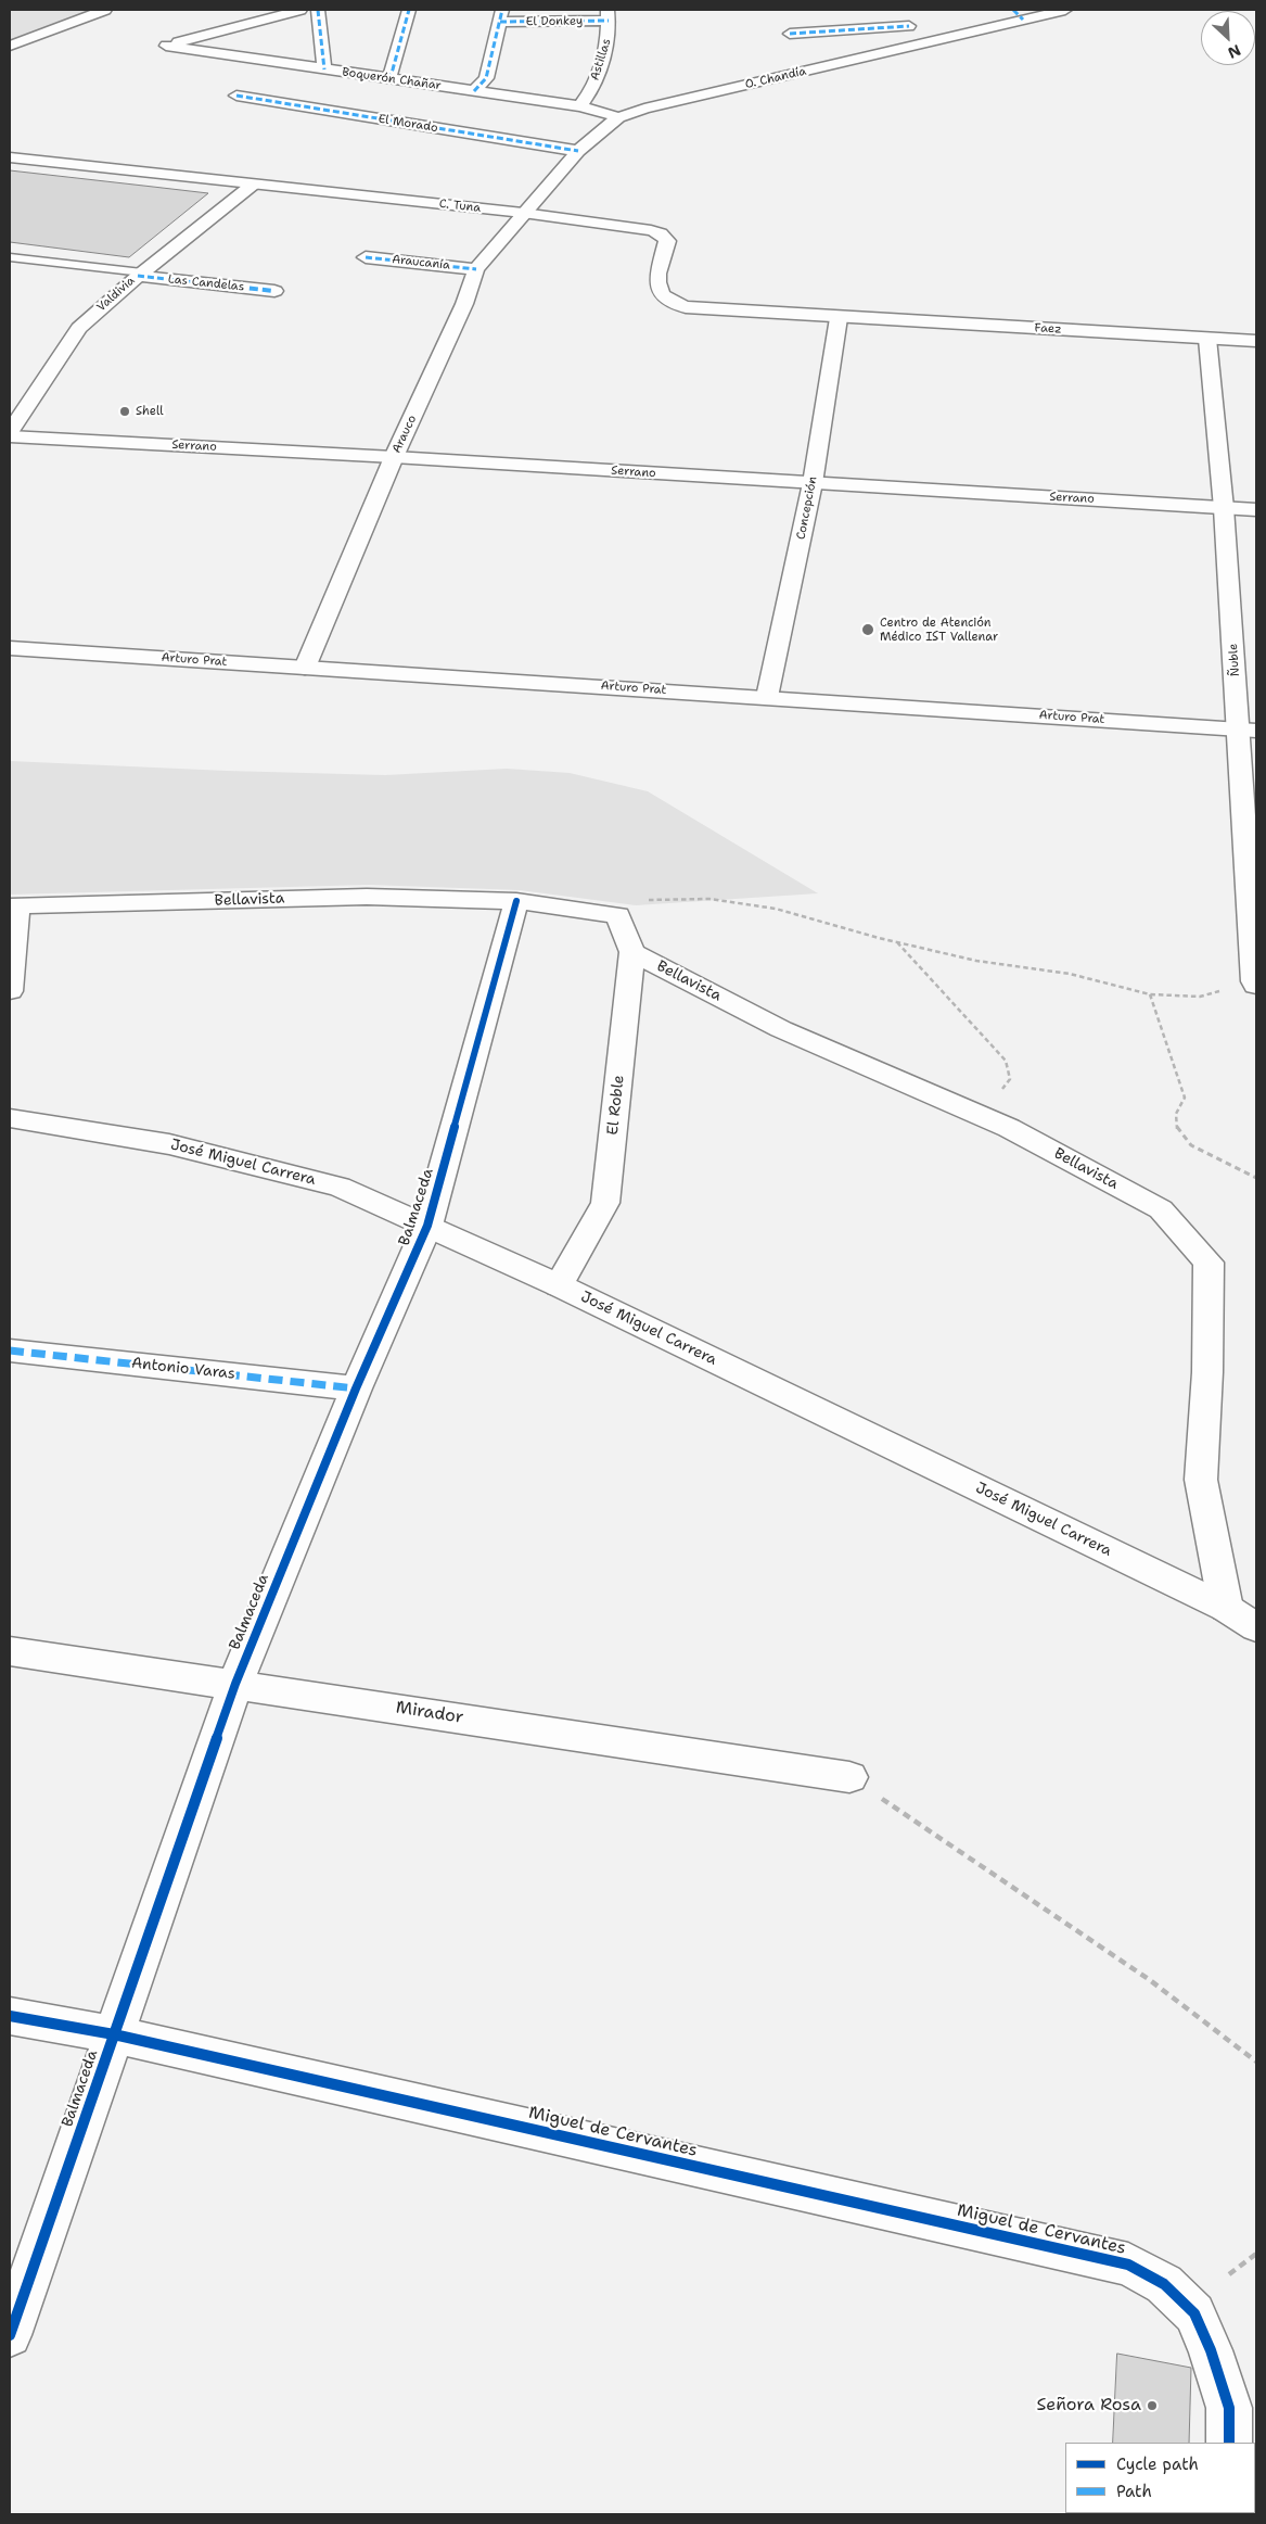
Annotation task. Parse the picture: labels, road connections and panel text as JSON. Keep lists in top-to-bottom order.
{
  "streets": {
    "street": [
      "El Donkey",
      "Astillas",
      "O. Chandía",
      "Boquerón Chañar",
      "El Morado",
      "C. Tuna",
      "Araucanía",
      "Las Candelas",
      "Valdivia",
      "Faez",
      "Arauco",
      "Serrano",
      "Concepción",
      "Arturo Prat",
      "Ñuble",
      "Bellavista",
      "El Roble",
      "José Miguel Carrera",
      "Balmaceda",
      "Antonio Varas",
      "Mirador",
      "Miguel de Cervantes"
    ]
  },
  "crossings": [
    ["El Donkey", "Astillas"],
    ["Astillas", "Boquerón Chañar"],
    ["O. Chandía", "Boquerón Chañar"],
    ["O. Chandía", "El Morado"],
    ["O. Chandía", "C. Tuna"],
    ["O. Chandía", "Arauco"],
    ["C. Tuna", "Valdivia"],
    ["C. Tuna", "Faez"],
    ["C. Tuna", "Arauco"],
    ["C. Tuna", "Concepción"],
    ["Araucanía", "Arauco"],
    ["Las Candelas", "Valdivia"],
    ["Faez", "Concepción"],
    ["Faez", "Ñuble"],
    ["Arauco", "Serrano"],
    ["Arauco", "Arturo Prat"],
    ["Serrano", "Concepción"],
    ["Serrano", "Ñuble"],
    ["Concepción", "Arturo Prat"],
    ["Arturo Prat", "Ñuble"],
    ["Bellavista", "El Roble"],
    ["Bellavista", "José Miguel Carrera"],
    ["Bellavista", "Balmaceda"],
    ["El Roble", "José Miguel Carrera"],
    ["José Miguel Carrera", "Balmaceda"],
    ["Balmaceda", "Antonio Varas"],
    ["Balmaceda", "Mirador"],
    ["Balmaceda", "Miguel de Cervantes"]
  ],
  "places": ["Shell", "Centro de Atención Médico IST Vallenar", "Señora Rosa"],
  "legend": ["Cycle path", "Path"],
  "north": "bottom right"
}
